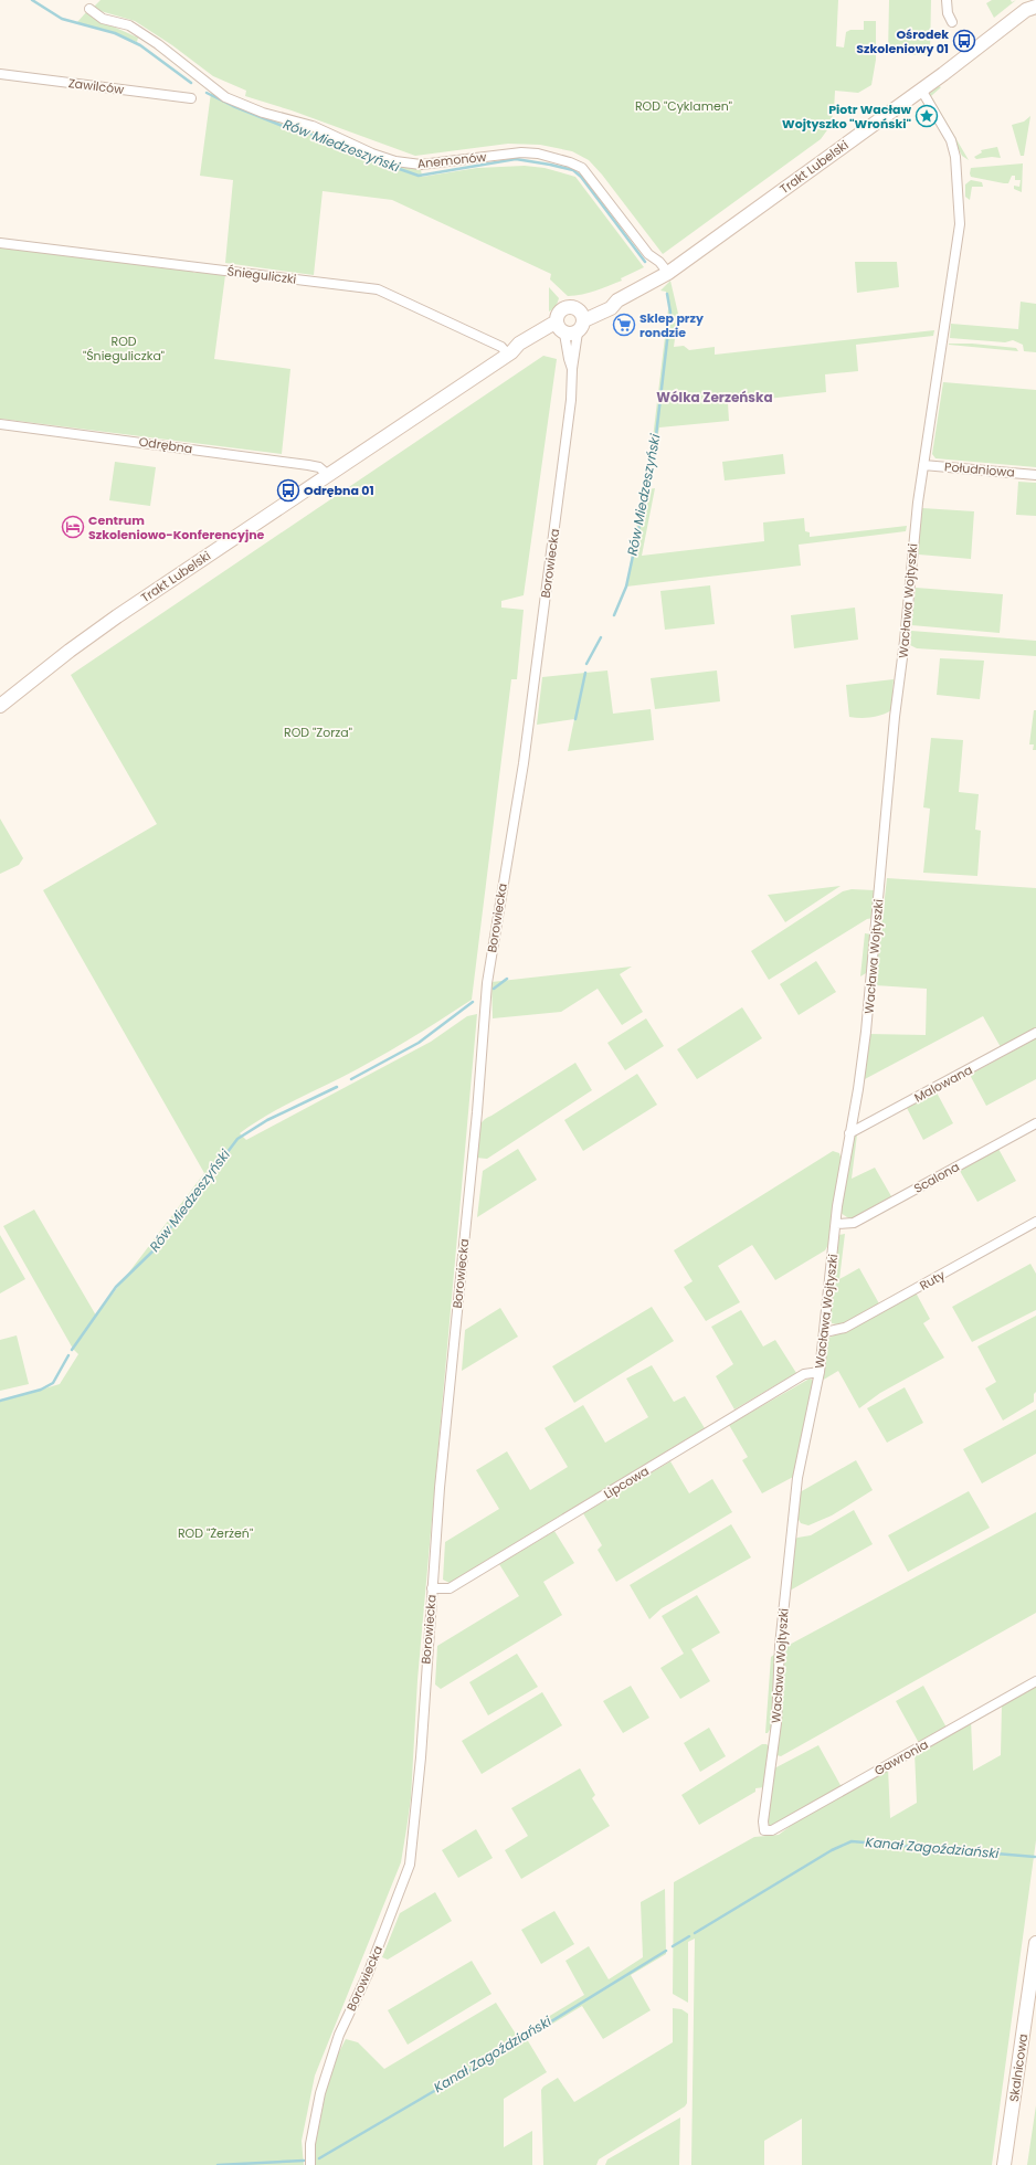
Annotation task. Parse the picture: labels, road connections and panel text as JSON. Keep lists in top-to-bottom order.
{
  "streets": {
    "street": [
      "Zawilców",
      "Anemonów",
      "Trakt Lubelski",
      "Śnieguliczki",
      "Odrębna",
      "Południowa",
      "Borowiecka",
      "Wacława Wojtyszki",
      "Malowana",
      "Scalona",
      "Ruty",
      "Lipcowa",
      "Gawronia",
      "Skalnicowa"
    ]
  },
  "crossings": [
    ["Anemonów", "Trakt Lubelski"],
    ["Trakt Lubelski", "Śnieguliczki"],
    ["Trakt Lubelski", "Odrębna"],
    ["Trakt Lubelski", "Borowiecka"],
    ["Trakt Lubelski", "Wacława Wojtyszki"],
    ["Południowa", "Wacława Wojtyszki"],
    ["Borowiecka", "Lipcowa"],
    ["Wacława Wojtyszki", "Malowana"],
    ["Wacława Wojtyszki", "Scalona"],
    ["Wacława Wojtyszki", "Ruty"],
    ["Wacława Wojtyszki", "Lipcowa"],
    ["Wacława Wojtyszki", "Gawronia"]
  ],
  "districts": ["Wólka Zerzeńska"],
  "water": ["Rów Miedzeszyński", "Kanał Zagoździański"],
  "parks": [
    "ROD \"Cyklamen\"",
    "ROD \"Śnieguliczka\"",
    "ROD \"Zorza\"",
    "ROD \"Żerżeń\""
  ],
  "places": {
    "bus stop": ["Ośrodek Szkoleniowy 01", "Odrębna 01"],
    "place": ["Piotr Wacław Wojtyszko \"Wroński\""],
    "supermarket": ["Sklep przy rondzie"],
    "hotel": ["Centrum Szkoleniowo-Konferencyjne"]
  }
}
